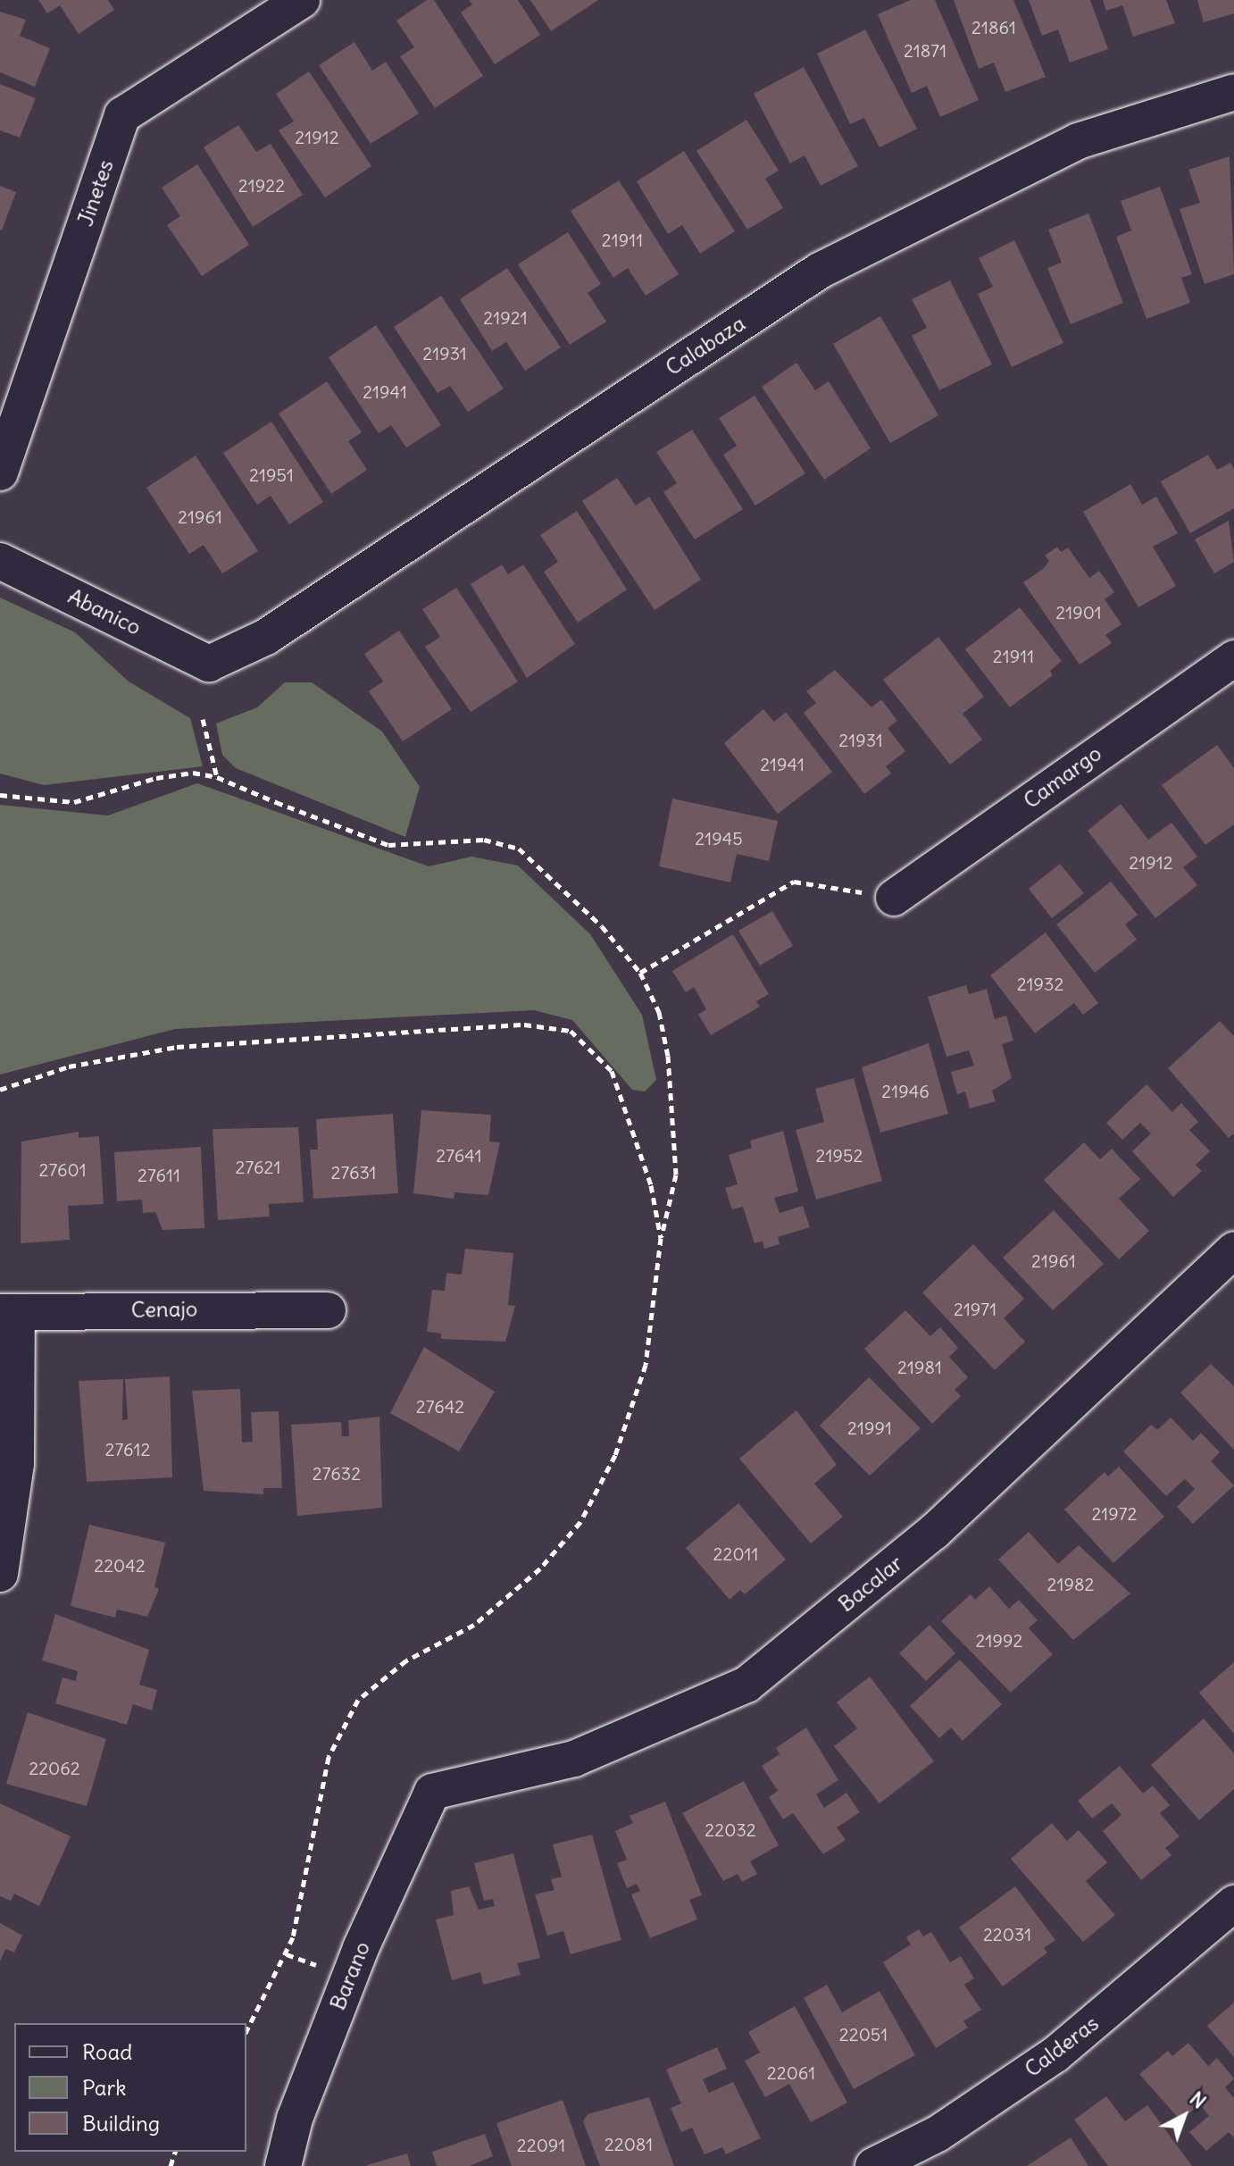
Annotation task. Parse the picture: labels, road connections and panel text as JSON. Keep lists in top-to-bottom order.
{
  "streets": {
    "street": [
      "Jinetes",
      "Calabaza",
      "Abanico",
      "Camargo",
      "Cenajo",
      "Bacalar",
      "Barano",
      "Calderas"
    ]
  },
  "crossings": [
    ["Calabaza", "Abanico"],
    ["Bacalar", "Barano"]
  ],
  "house_numbers": [
    "21861",
    "21871",
    "21912",
    "21922",
    "21911",
    "21921",
    "21931",
    "21941",
    "21951",
    "21961",
    "21901",
    "21911",
    "21931",
    "21941",
    "21945",
    "21912",
    "21932",
    "21946",
    "27641",
    "21952",
    "27621",
    "27601",
    "27631",
    "27611",
    "21961",
    "21971",
    "21981",
    "27642",
    "21991",
    "27612",
    "27632",
    "21972",
    "22011",
    "22042",
    "21982",
    "21992",
    "22062",
    "22032",
    "22031",
    "22051",
    "22061",
    "22081",
    "22091"
  ],
  "legend": ["Road", "Park", "Building"],
  "north": "top right"
}
